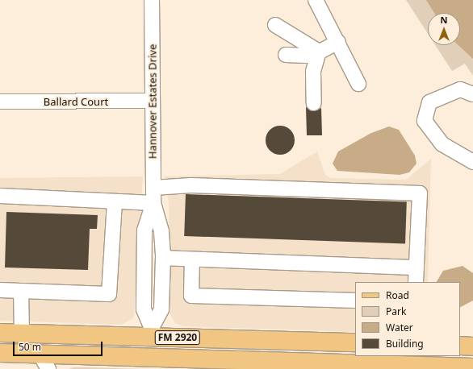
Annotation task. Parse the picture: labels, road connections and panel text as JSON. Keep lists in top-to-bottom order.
{
  "streets": {
    "main road": ["FM 2920"],
    "street": ["Ballard Court", "Hannover Estates Drive"]
  },
  "crossings": [
    ["Ballard Court", "Hannover Estates Drive"],
    ["Hannover Estates Drive", "FM 2920"]
  ],
  "legend": [
    "Road",
    "Park",
    "Water",
    "Building"
  ],
  "scale_bar": "50 m",
  "north": "top"
}
